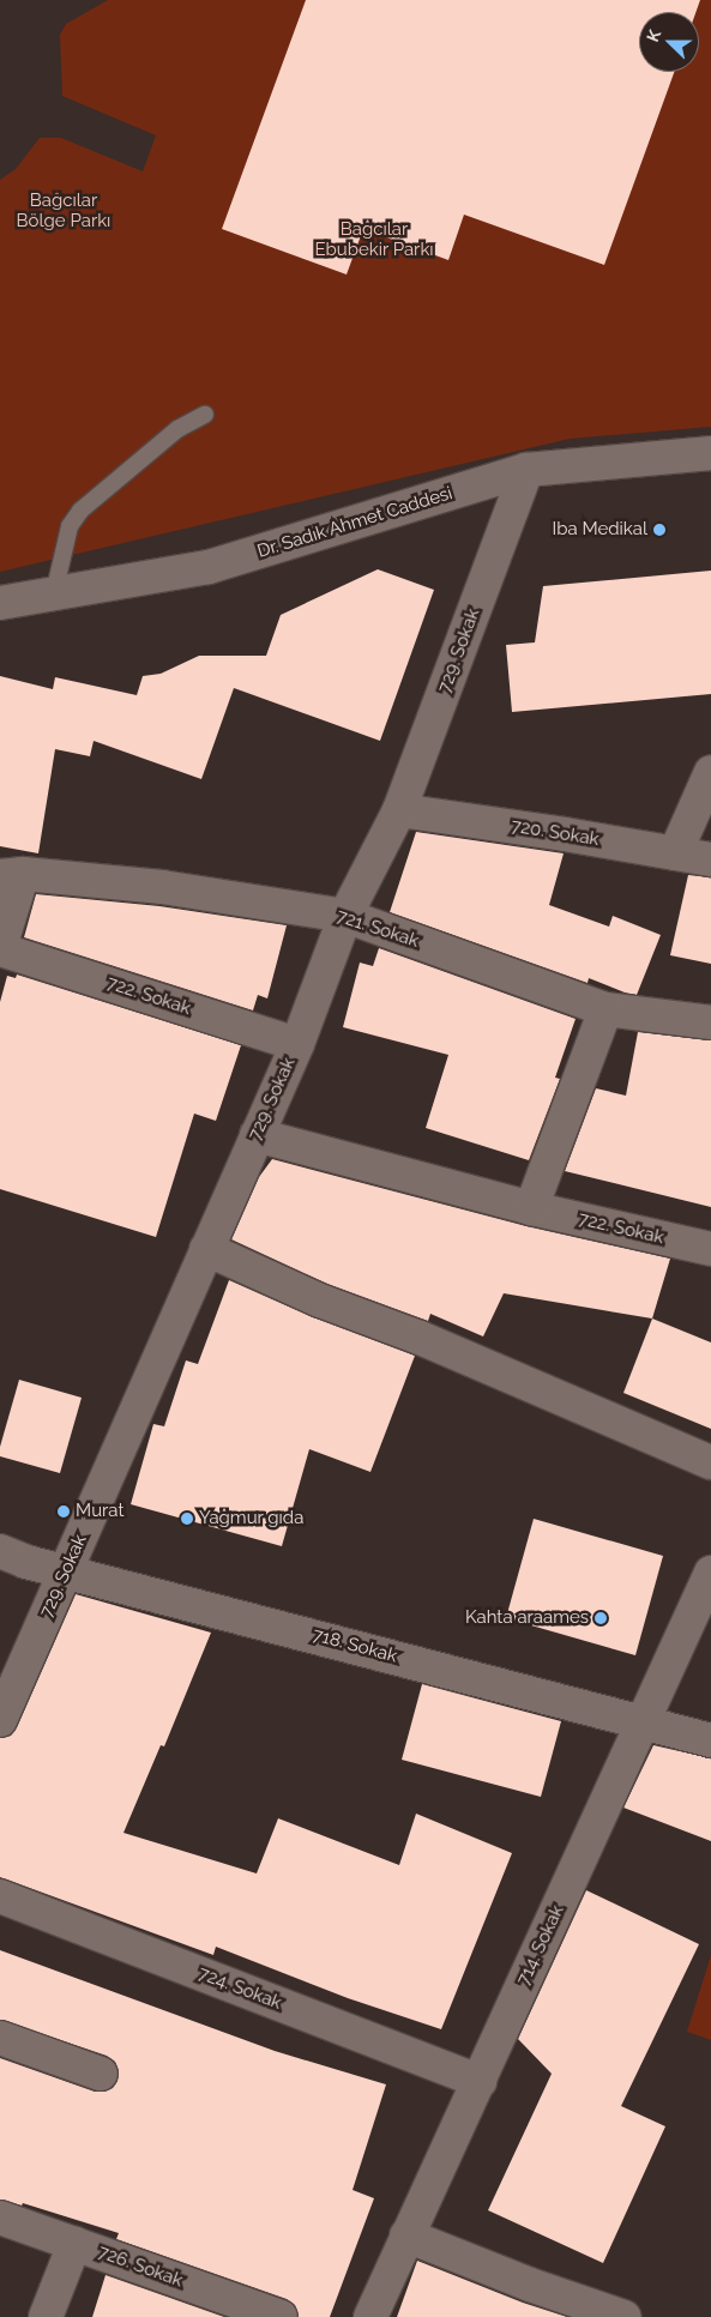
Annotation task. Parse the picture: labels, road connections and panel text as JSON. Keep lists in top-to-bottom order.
{
  "streets": {
    "street": [
      "Dr. Sadık Ahmet Caddesi",
      "729. Sokak",
      "720. Sokak",
      "721. Sokak",
      "722. Sokak",
      "718. Sokak",
      "714. Sokak",
      "724. Sokak",
      "726. Sokak"
    ]
  },
  "crossings": [
    ["Dr. Sadık Ahmet Caddesi", "729. Sokak"],
    ["729. Sokak", "720. Sokak"],
    ["729. Sokak", "721. Sokak"],
    ["729. Sokak", "722. Sokak"],
    ["729. Sokak", "718. Sokak"],
    ["718. Sokak", "714. Sokak"],
    ["714. Sokak", "724. Sokak"]
  ],
  "parks": ["Bağcılar Bölge Parkı", "Bağcılar Ebubekir Parkı"],
  "places": [
    "Iba Medikal",
    "Murat",
    "Yağmur gıda",
    "Kahta araames"
  ],
  "north": "left"
}
